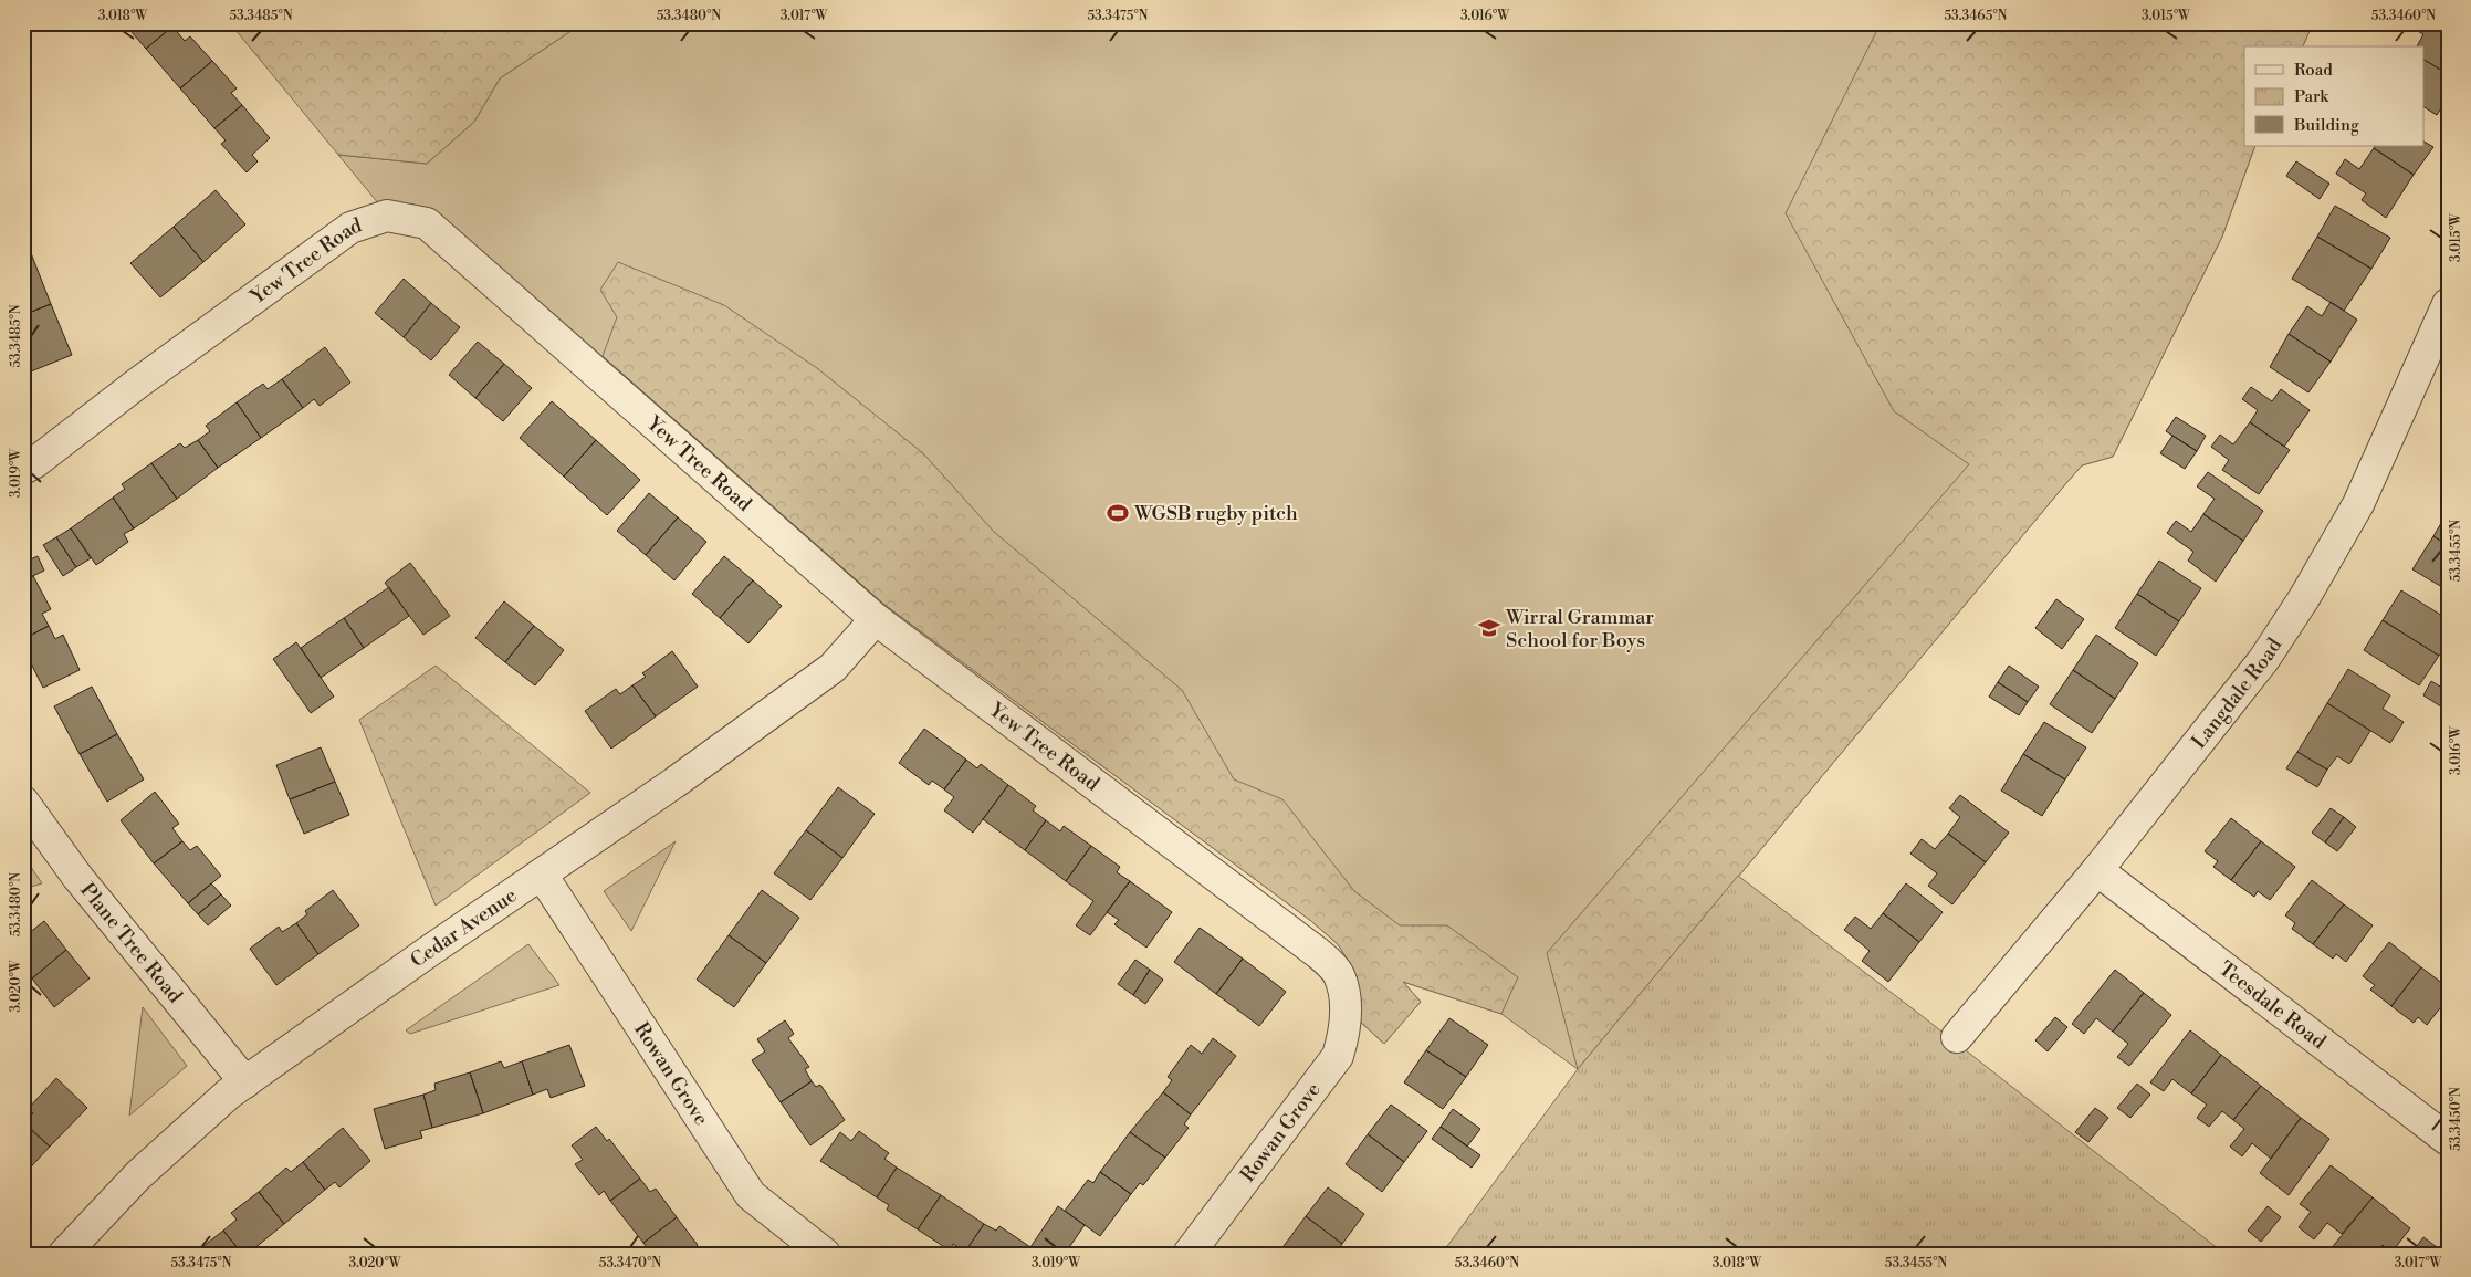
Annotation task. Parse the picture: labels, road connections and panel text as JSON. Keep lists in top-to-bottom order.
{
  "streets": {
    "street": [
      "Yew Tree Road",
      "Langdale Road",
      "Cedar Avenue",
      "Plane Tree Road",
      "Teesdale Road",
      "Rowan Grove"
    ]
  },
  "crossings": [
    ["Yew Tree Road", "Cedar Avenue"],
    ["Yew Tree Road", "Rowan Grove"],
    ["Langdale Road", "Teesdale Road"],
    ["Cedar Avenue", "Plane Tree Road"],
    ["Cedar Avenue", "Rowan Grove"]
  ],
  "places": {
    "sports": ["WGSB rugby pitch"],
    "school or university": ["Wirral Grammar School for Boys"]
  },
  "legend": ["Road", "Park", "Building"],
  "coordinates": [
    "3.018°W",
    "53.3485°N",
    "53.3480°N",
    "3.017°W",
    "53.3475°N",
    "3.016°W",
    "53.3465°N",
    "3.015°W",
    "53.3460°N",
    "3.019°W",
    "53.3455°N",
    "3.020°W",
    "53.3450°N",
    "53.3470°N"
  ]
}
